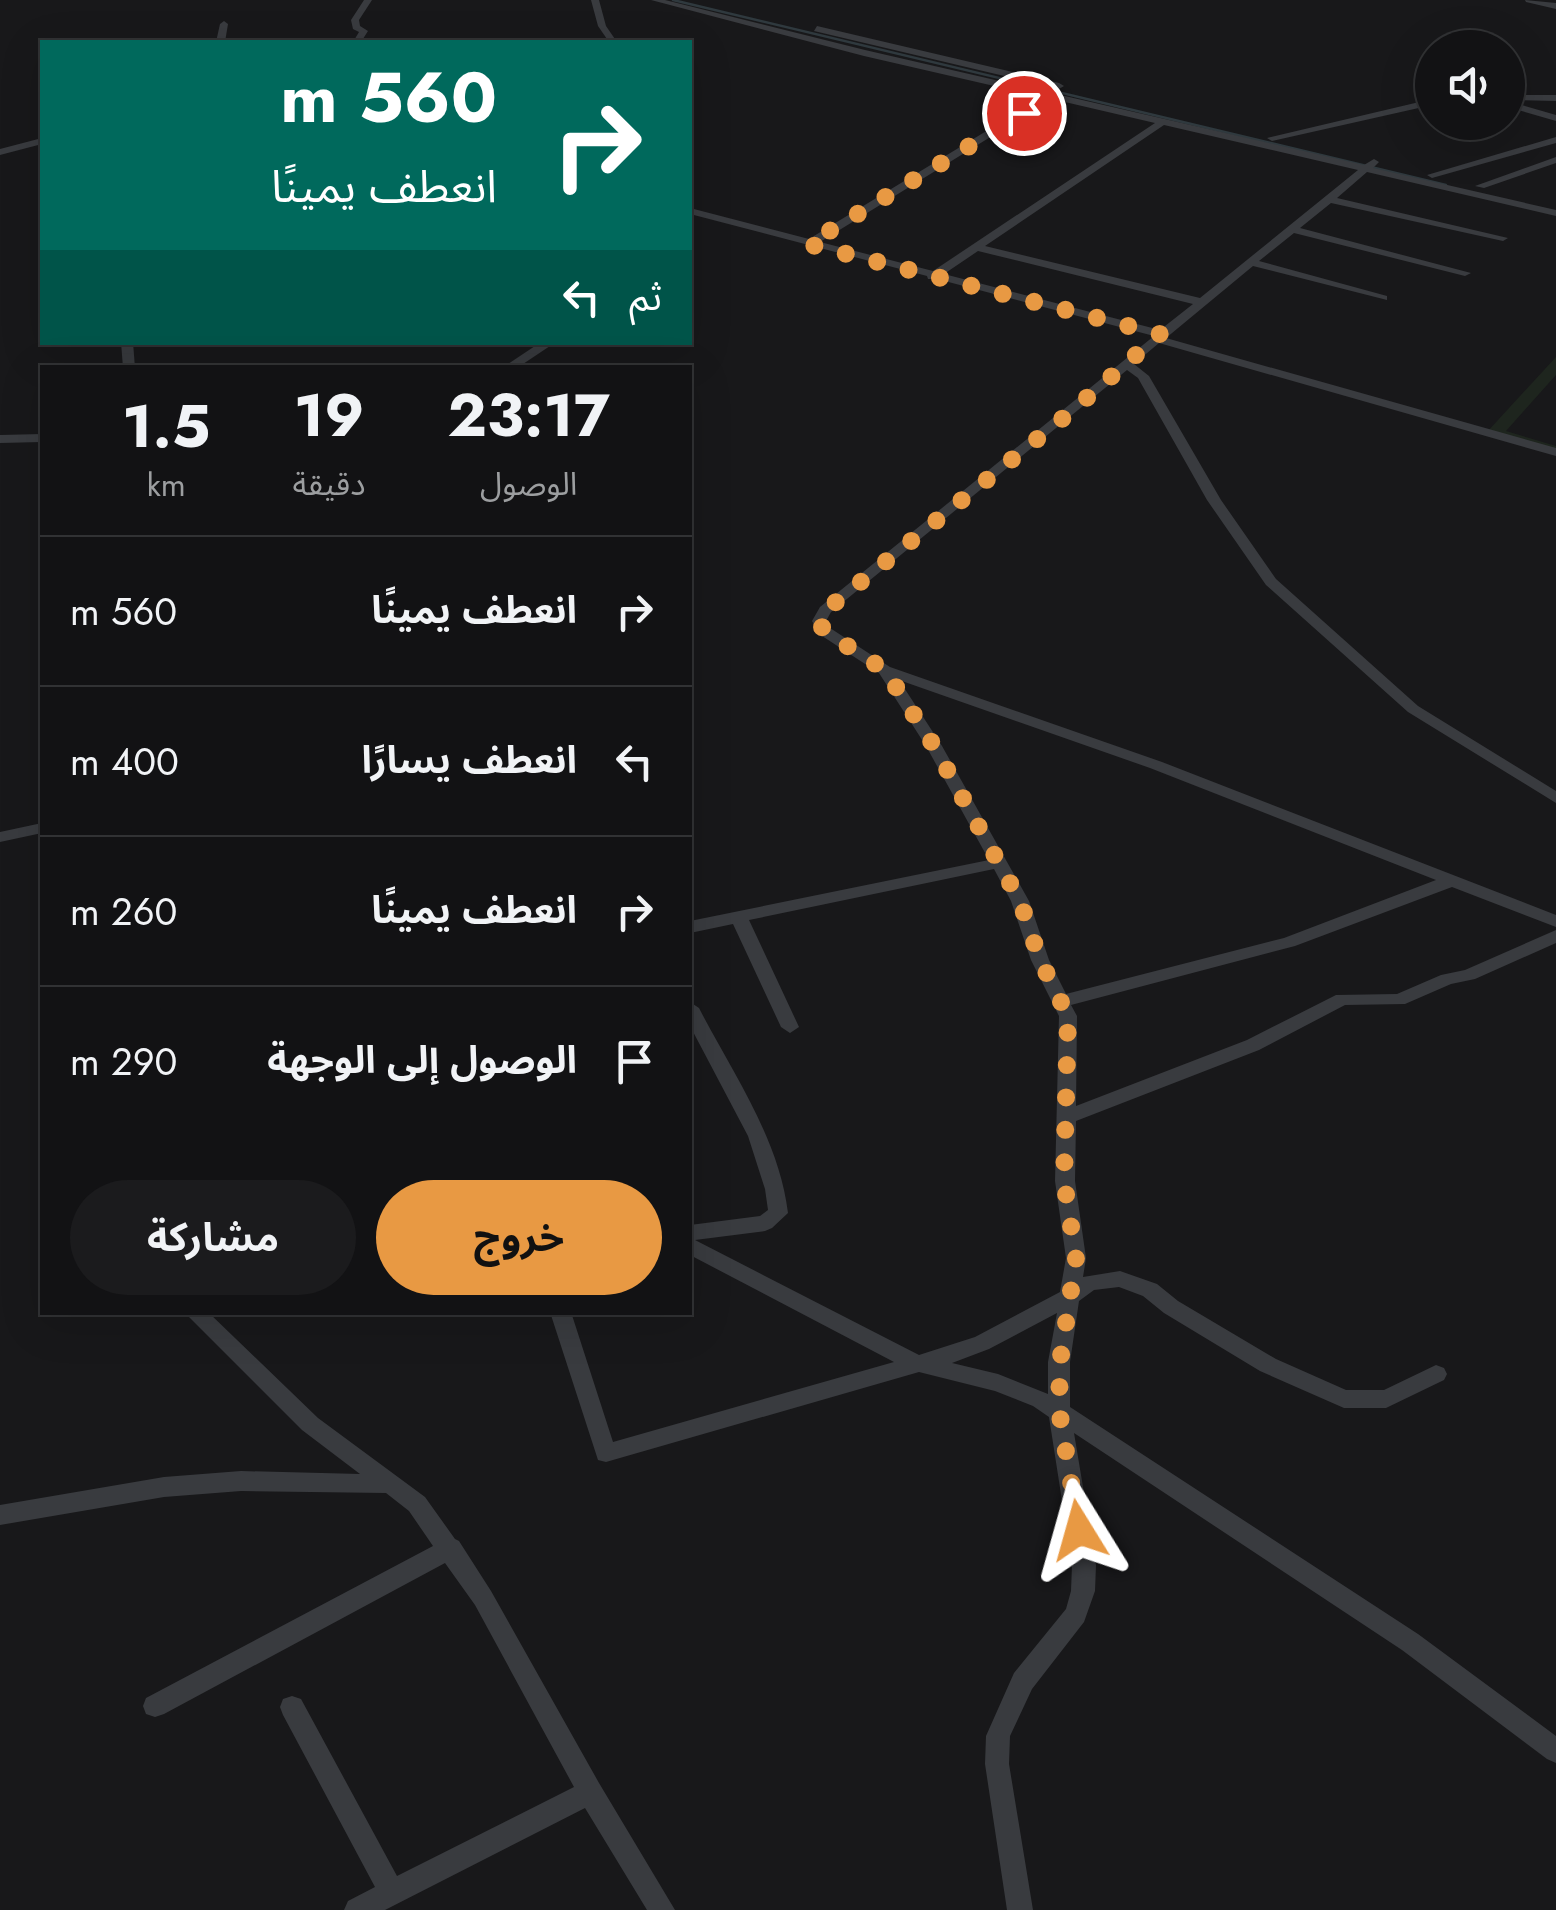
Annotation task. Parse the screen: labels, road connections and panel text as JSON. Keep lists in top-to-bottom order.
{
  "page": {
    "turn": ["560 m", "انعطف يمينًا"],
    "then": "ثم",
    "eta": [
      "23:17",
      "الوصول",
      "19",
      "دقيقة",
      "1.5",
      "km"
    ],
    "list": [
      {
        "name": "انعطف يمينًا",
        "value": "560 m"
      },
      {
        "name": "انعطف يسارًا",
        "value": "400 m"
      },
      {
        "name": "انعطف يمينًا",
        "value": "260 m"
      },
      {
        "name": "الوصول إلى الوجهة",
        "value": "290 m"
      }
    ],
    "buttons": ["خروج", "مشاركة"]
  }
}
